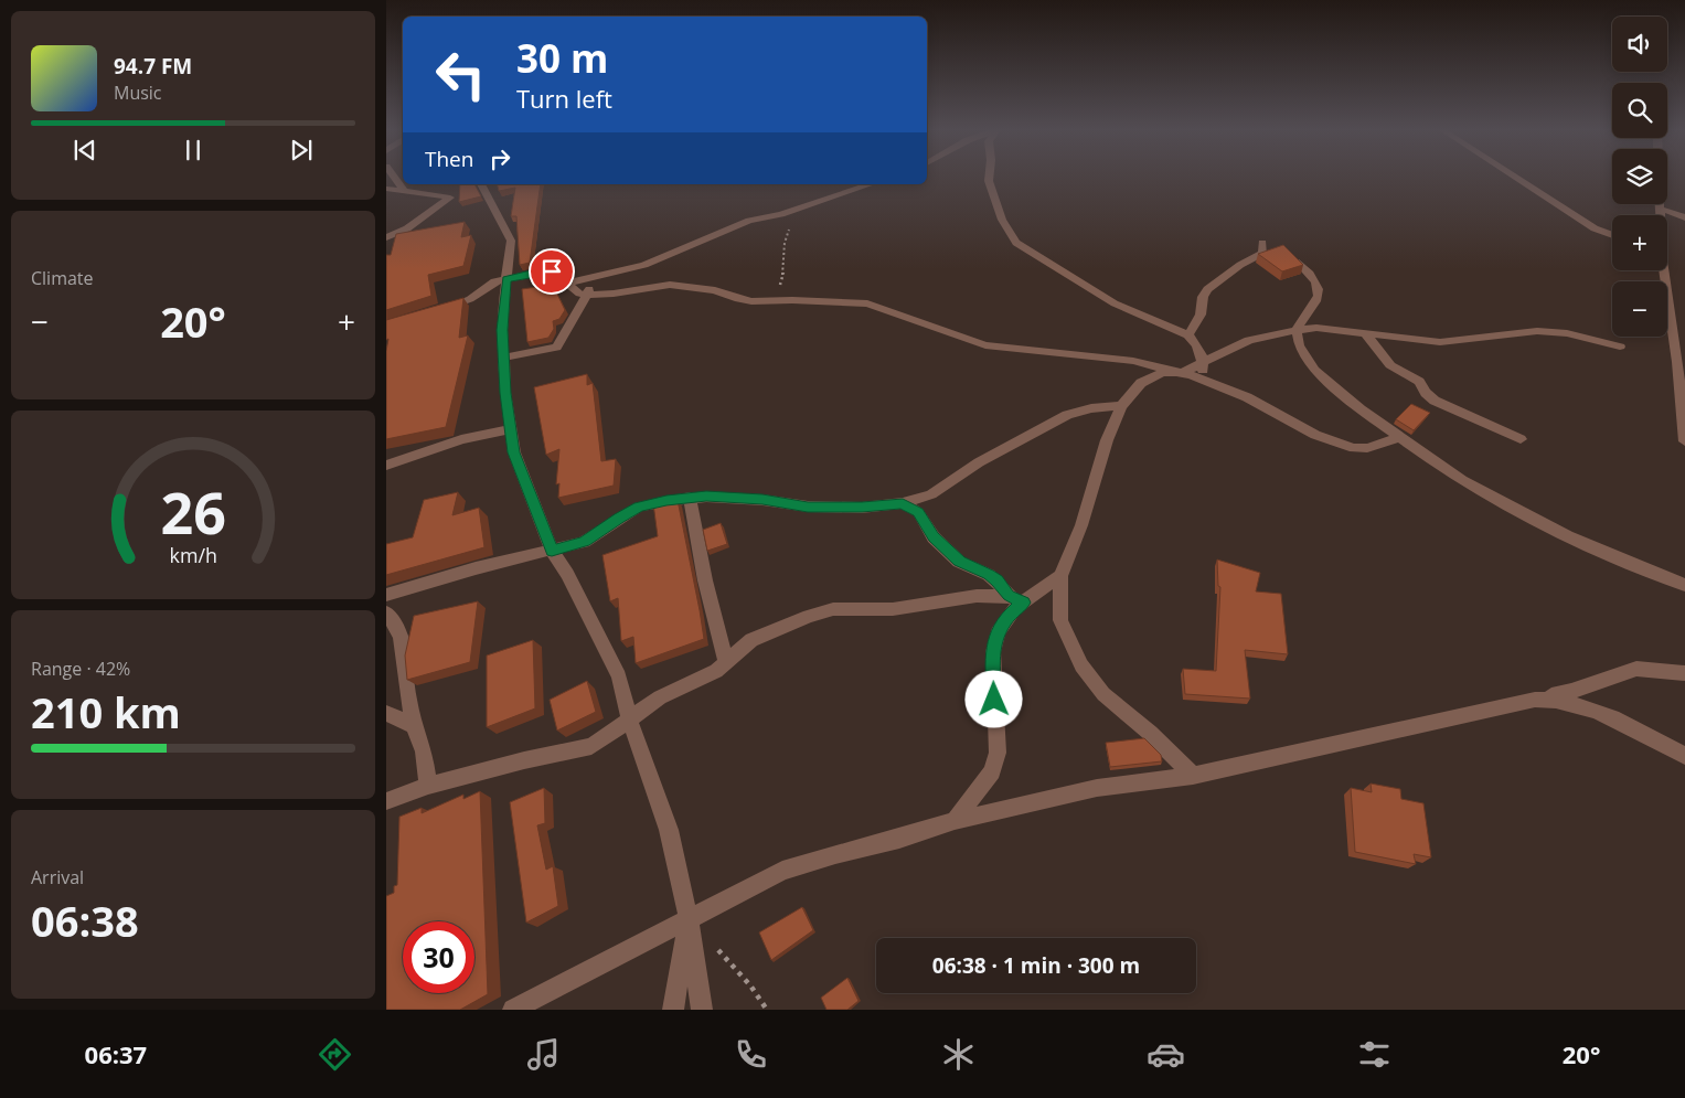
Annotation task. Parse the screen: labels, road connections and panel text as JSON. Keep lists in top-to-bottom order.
{
  "page": {
    "map_buttons": ["+", "−"],
    "turn": ["30 m", "Turn left"],
    "song": ["94.7 FM", "Music"],
    "then": "Then",
    "tile": [
      "Climate",
      ["Range · 42%", "210 km"],
      ["Arrival", "06:38"]
    ],
    "heat": ["−", "20°", "+"],
    "limit": "30",
    "trip": "06:38 · 1 min · 300 m",
    "tabs": ["06:37", "20°"],
    "gauge": ["26", "km/h"]
  }
}
